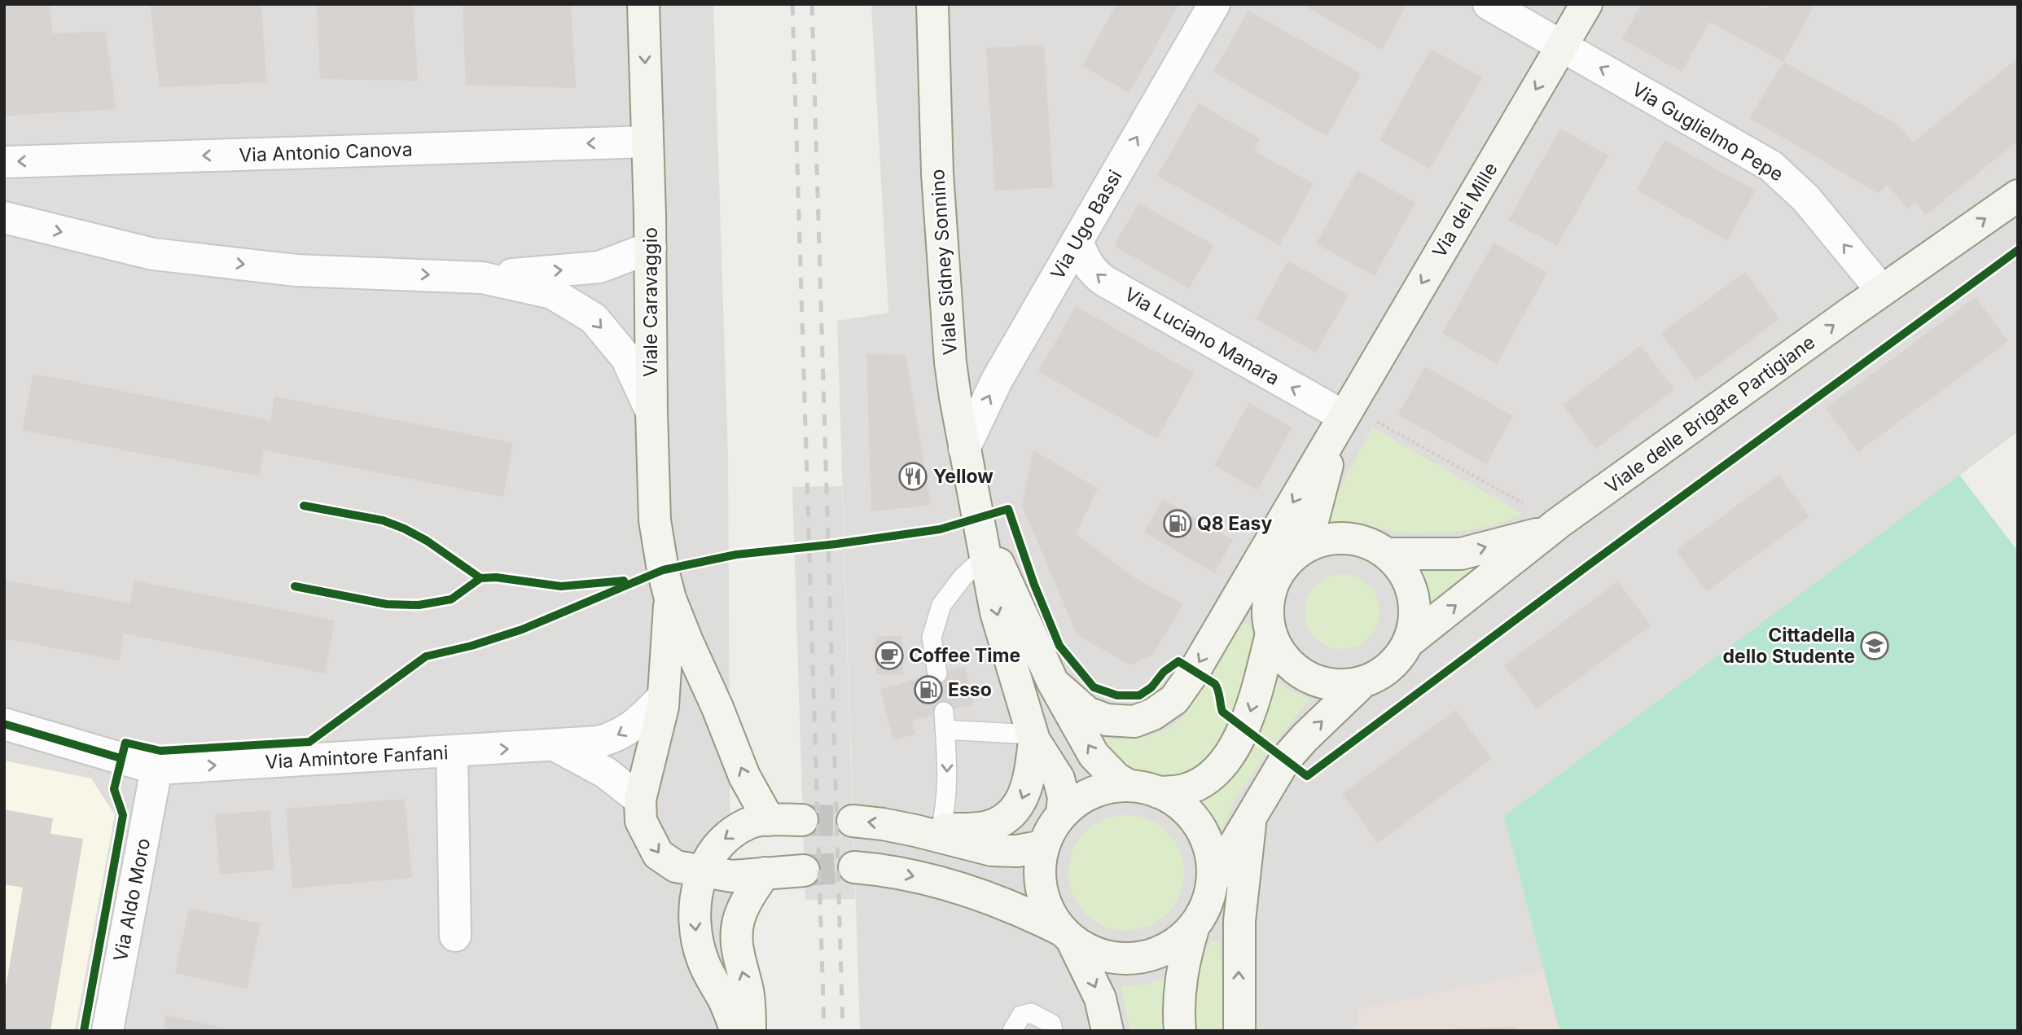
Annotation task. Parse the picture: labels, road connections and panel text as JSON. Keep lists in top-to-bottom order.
{
  "streets": {
    "main road": [
      "Via dei Mille",
      "Viale Sidney Sonnino",
      "Viale Caravaggio",
      "Viale delle Brigate Partigiane"
    ],
    "street": [
      "Via Guglielmo Pepe",
      "Via Antonio Canova",
      "Via Ugo Bassi",
      "Via Luciano Manara",
      "Via Amintore Fanfani",
      "Via Aldo Moro"
    ]
  },
  "crossings": [
    ["Via Guglielmo Pepe", "Via dei Mille"],
    ["Via Guglielmo Pepe", "Viale delle Brigate Partigiane"],
    ["Via Antonio Canova", "Viale Caravaggio"],
    ["Via dei Mille", "Via Luciano Manara"],
    ["Via dei Mille", "Viale delle Brigate Partigiane"],
    ["Via Ugo Bassi", "Viale Sidney Sonnino"],
    ["Via Ugo Bassi", "Via Luciano Manara"],
    ["Viale Caravaggio", "Via Amintore Fanfani"],
    ["Via Amintore Fanfani", "Via Aldo Moro"]
  ],
  "one_way": [
    "Via Guglielmo Pepe",
    "Via dei Mille",
    "Via Ugo Bassi",
    "Via Luciano Manara",
    "Viale delle Brigate Partigiane"
  ],
  "places": {
    "restaurant": ["Yellow"],
    "fuel station": ["Q8 Easy", "Esso"],
    "school or university": ["Cittadella dello Studente"],
    "cafe": ["Coffee Time"]
  }
}
